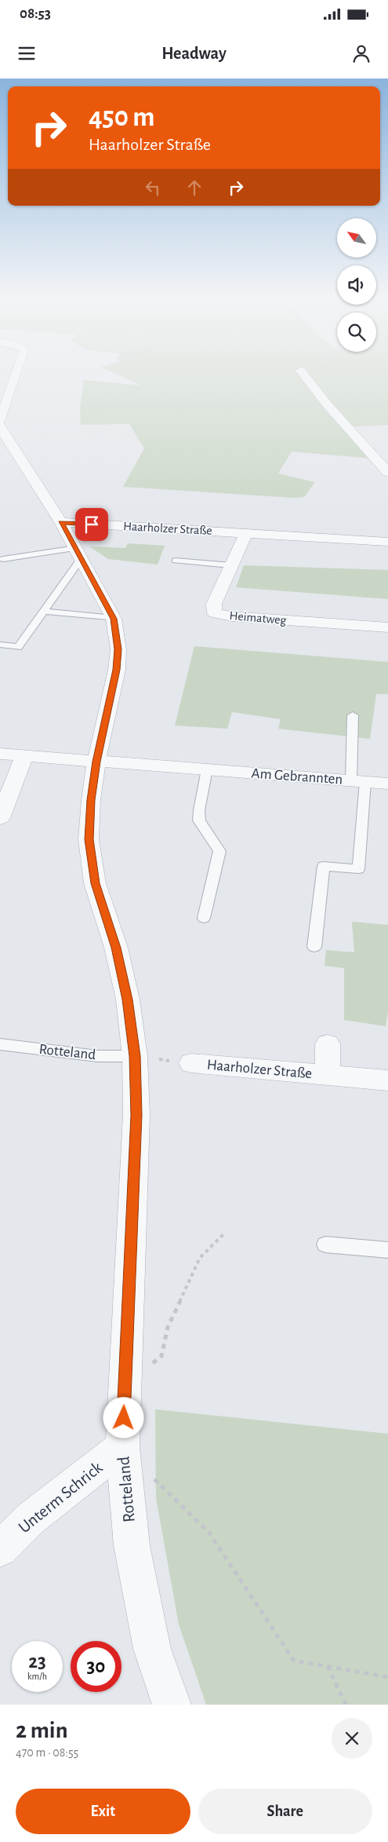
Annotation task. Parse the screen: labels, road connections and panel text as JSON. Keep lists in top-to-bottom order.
{
  "streets": {
    "street": [
      "Haarholzer Straße",
      "Heimatweg",
      "Am Gebrannten",
      "Rotteland",
      "Unterm Schrick"
    ]
  },
  "crossings": [
    ["Haarholzer Straße", "Heimatweg"],
    ["Haarholzer Straße", "Rotteland"],
    ["Am Gebrannten", "Rotteland"],
    ["Rotteland", "Unterm Schrick"]
  ],
  "north": "top left",
  "page": {
    "status": "08:53",
    "header": "Headway",
    "turn": ["450 m", "Haarholzer Straße"],
    "speed": "23 km/h",
    "limit": "30",
    "heading": ["2 min", "470 m · 08:55"],
    "buttons": ["Exit", "Share"]
  }
}
